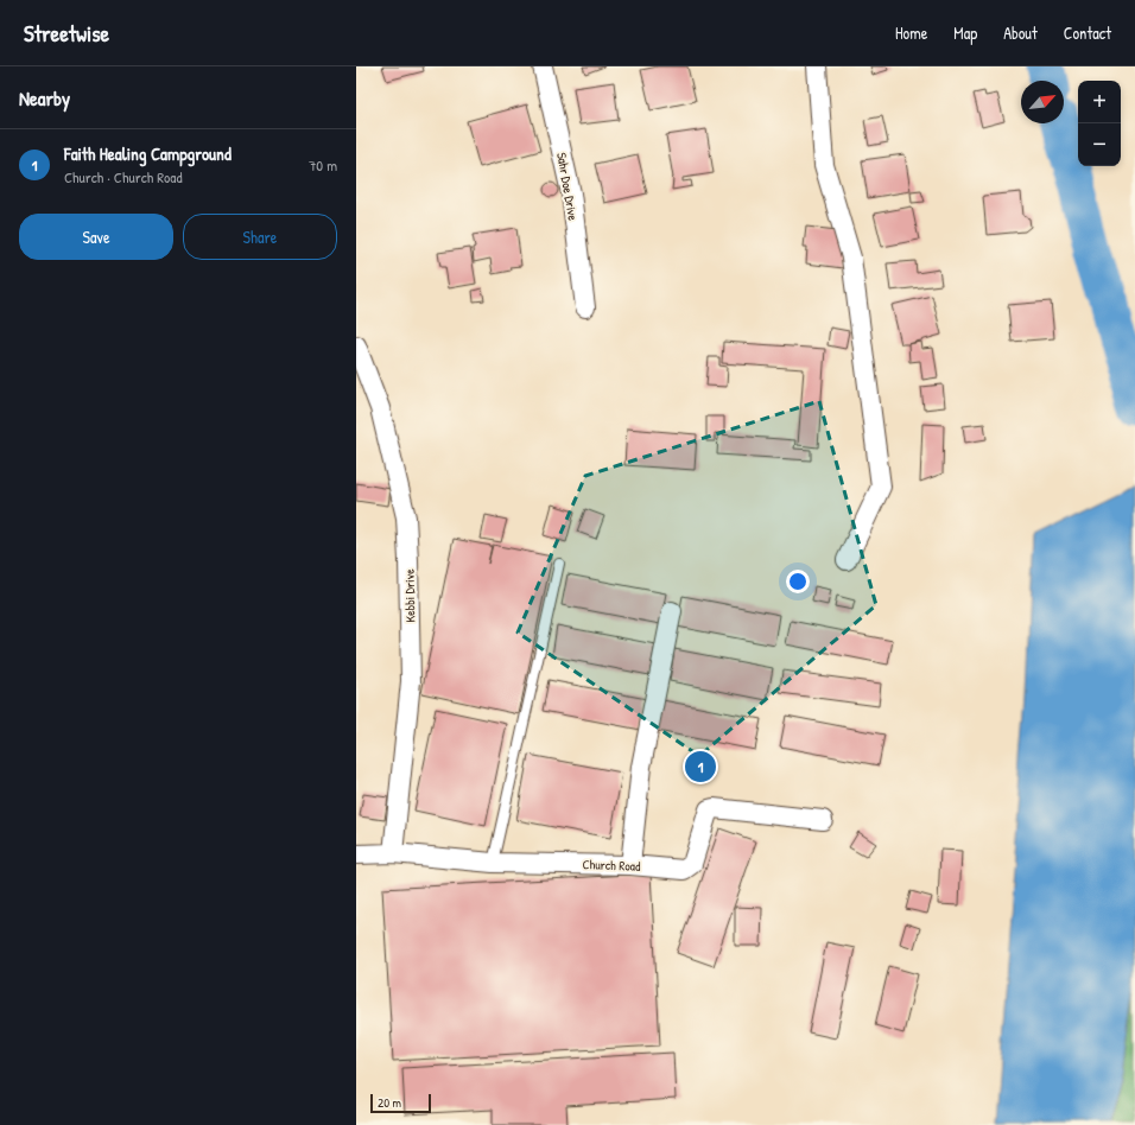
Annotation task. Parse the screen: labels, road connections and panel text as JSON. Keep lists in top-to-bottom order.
{
  "streets": {
    "street": ["Sahr Doe Drive", "Kebbi Drive", "Church Road"]
  },
  "crossings": [
    ["Kebbi Drive", "Church Road"]
  ],
  "scale_bar": "20 m",
  "north": "top right",
  "page": {
    "header": "Streetwise",
    "nav": [
      "Home",
      "Map",
      "About",
      "Contact"
    ],
    "heading": "Nearby",
    "map_buttons": ["+", "−"],
    "list": [
      {
        "mark": "1",
        "name": "Faith Healing Campground",
        "note": "Church · Church Road",
        "value": "70 m"
      }
    ],
    "buttons": ["Save", "Share"],
    "pins": "1",
    "scale": "20 m"
  }
}
